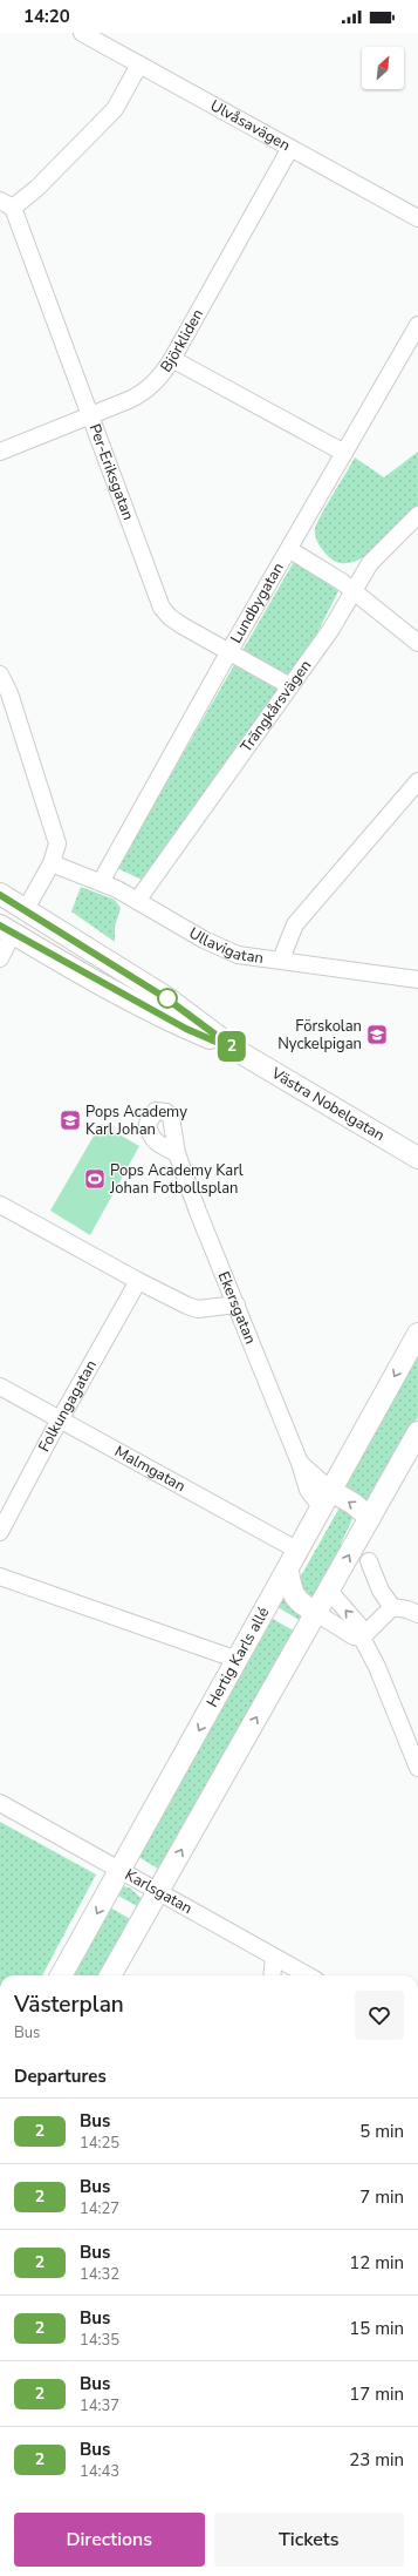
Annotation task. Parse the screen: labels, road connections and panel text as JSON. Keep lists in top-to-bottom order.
{
  "streets": {
    "main road": ["Västra Nobelgatan", "Hertig Karls allé"],
    "street": [
      "Ulvåsavägen",
      "Björkliden",
      "Per-Eriksgatan",
      "Lundbygatan",
      "Trängkårsvägen",
      "Ullavigatan",
      "Ekersgatan",
      "Folkungagatan",
      "Malmgatan",
      "Karlsgatan"
    ]
  },
  "crossings": [
    ["Ulvåsavägen", "Björkliden"],
    ["Björkliden", "Per-Eriksgatan"],
    ["Per-Eriksgatan", "Lundbygatan"],
    ["Per-Eriksgatan", "Trängkårsvägen"],
    ["Lundbygatan", "Ullavigatan"],
    ["Trängkårsvägen", "Ullavigatan"],
    ["Ekersgatan", "Hertig Karls allé"],
    ["Folkungagatan", "Malmgatan"],
    ["Malmgatan", "Hertig Karls allé"],
    ["Hertig Karls allé", "Karlsgatan"]
  ],
  "places": {
    "school or university": ["Förskolan Nyckelpigan", "Pops Academy Karl Johan"],
    "sports": ["Pops Academy Karl Johan Fotbollsplan"]
  },
  "lines": ["bus line 2"],
  "north": "top right",
  "page": {
    "status": "14:20",
    "on_map": "2",
    "heading": [
      ["Västerplan", "Bus"],
      "Departures"
    ],
    "list": [
      {
        "mark": "2",
        "name": "Bus",
        "note": "14:25",
        "value": "5 min"
      },
      {
        "mark": "2",
        "name": "Bus",
        "note": "14:27",
        "value": "7 min"
      },
      {
        "mark": "2",
        "name": "Bus",
        "note": "14:32",
        "value": "12 min"
      },
      {
        "mark": "2",
        "name": "Bus",
        "note": "14:35",
        "value": "15 min"
      },
      {
        "mark": "2",
        "name": "Bus",
        "note": "14:37",
        "value": "17 min"
      },
      {
        "mark": "2",
        "name": "Bus",
        "note": "14:43",
        "value": "23 min"
      }
    ],
    "buttons": ["Directions", "Tickets"]
  }
}
